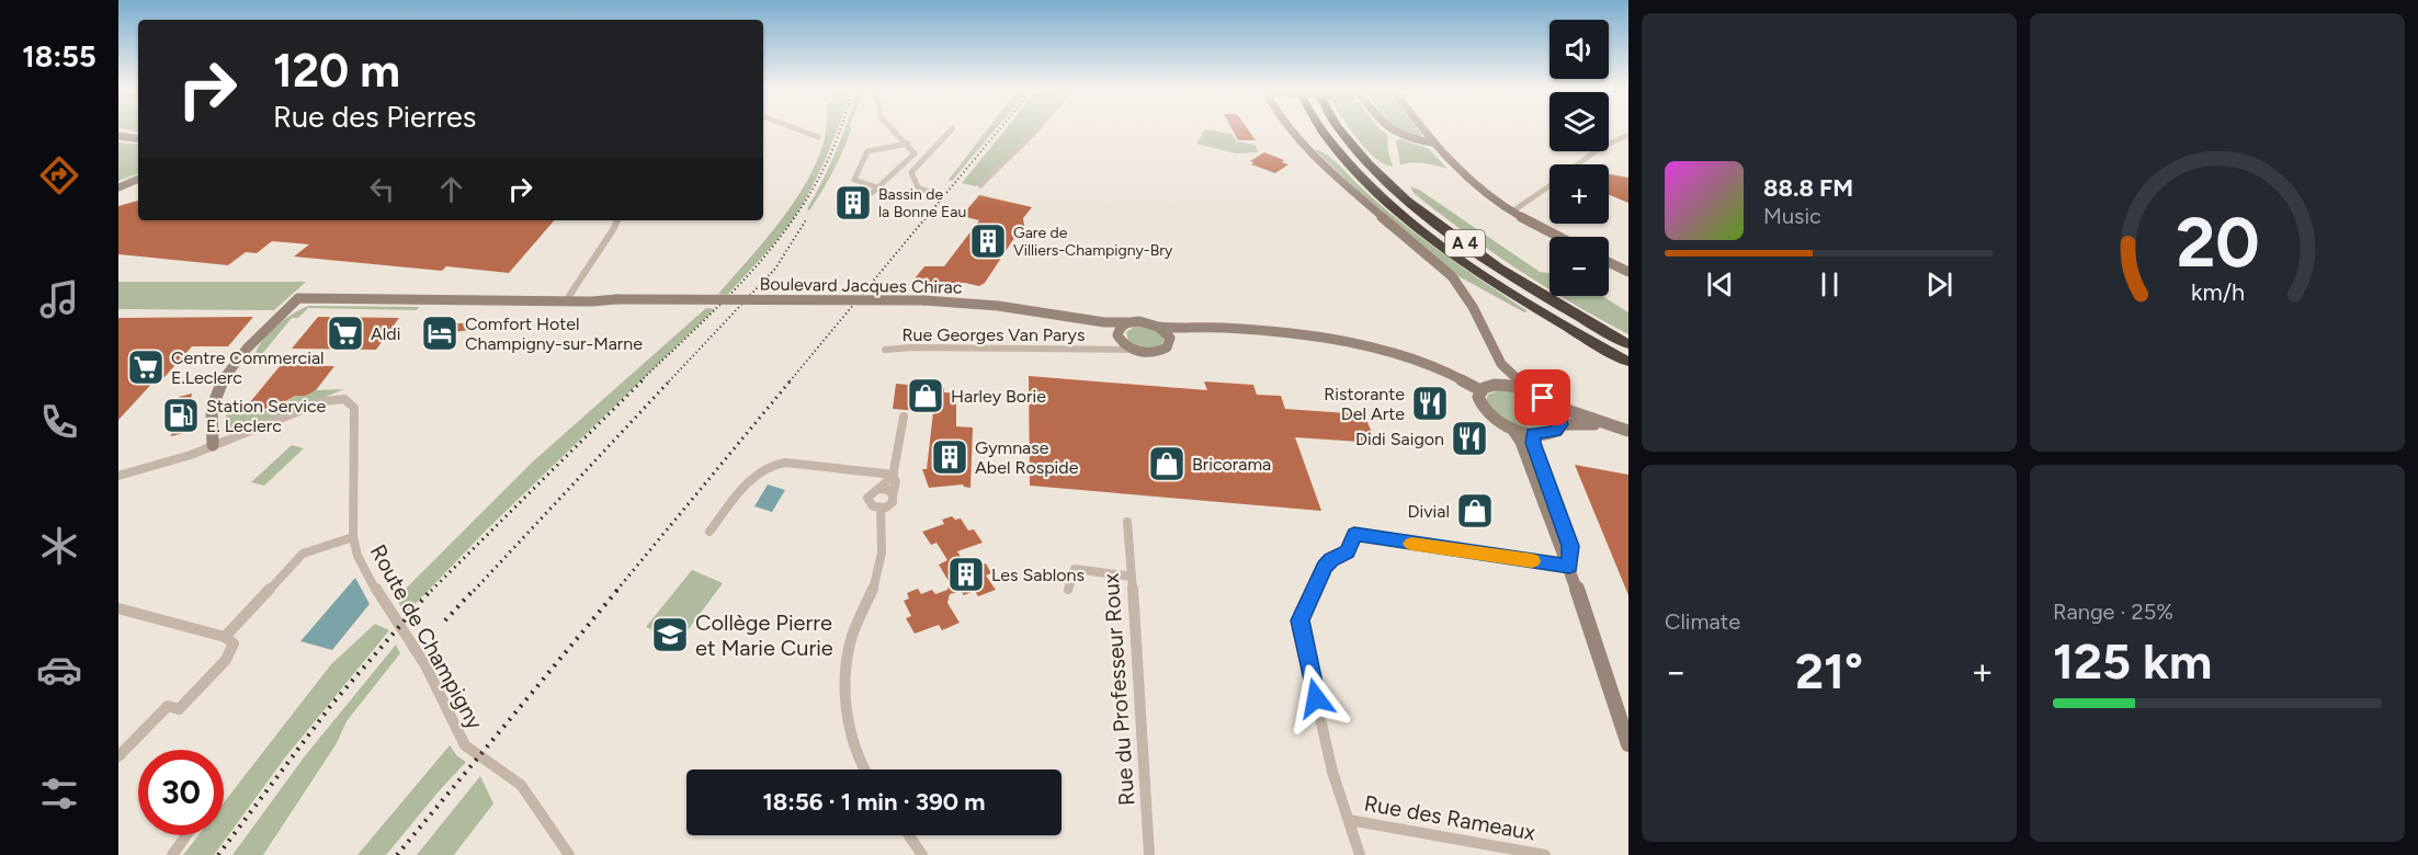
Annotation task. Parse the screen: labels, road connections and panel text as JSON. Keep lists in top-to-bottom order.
{
  "streets": {
    "highway": ["A 4"],
    "main road": ["Boulevard Jacques Chirac"],
    "street": [
      "Rue Georges Van Parys",
      "Route de Champigny",
      "Rue du Professeur Roux",
      "Rue des Rameaux"
    ]
  },
  "crossings": [
    ["Boulevard Jacques Chirac", "Rue Georges Van Parys"]
  ],
  "places": {
    "building": [
      "Bassin de la Bonne Eau",
      "Gare de Villiers-Champigny-Bry",
      "Gymnase Abel Rospide",
      "Les Sablons"
    ],
    "supermarket": ["Aldi", "Centre Commercial E.Leclerc"],
    "hotel": ["Comfort Hotel Champigny-sur-Marne"],
    "shop": ["Harley Borie", "Bricorama", "Divial"],
    "restaurant": ["Ristorante Del Arte", "Didi Saigon"],
    "fuel station": ["Station Service E. Leclerc"],
    "school or university": ["Collège Pierre et Marie Curie"]
  },
  "page": {
    "tabs": "18:55",
    "map_buttons": ["+", "−"],
    "turn": ["120 m", "Rue des Pierres"],
    "song": ["88.8 FM", "Music"],
    "tile": [
      "Climate",
      ["Range · 25%", "125 km"]
    ],
    "heat": ["−", "21°", "+"],
    "limit": "30",
    "trip": "18:56 · 1 min · 390 m",
    "gauge": ["20", "km/h"]
  }
}
